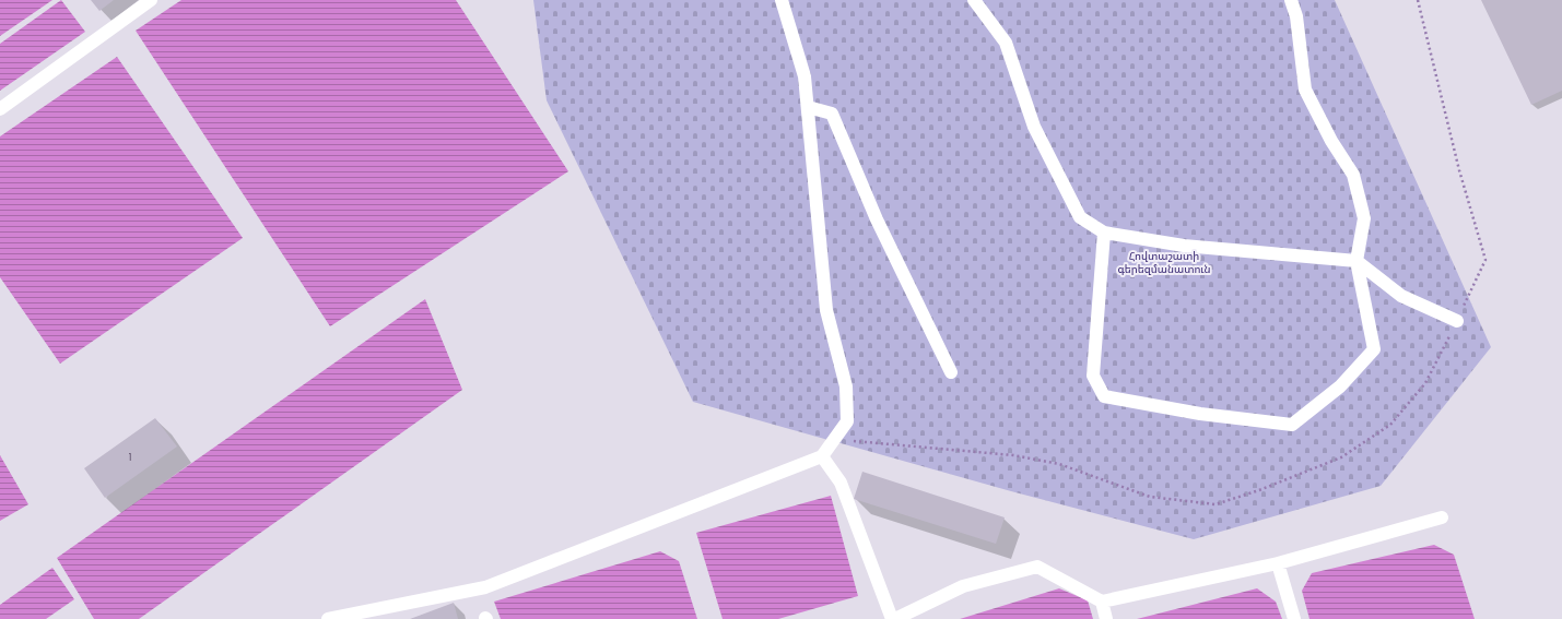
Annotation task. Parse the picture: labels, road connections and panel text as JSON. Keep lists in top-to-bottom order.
{
  "parks": ["Հովտաշատի գերեզմանատուն"],
  "house_numbers": ["1"]
}
